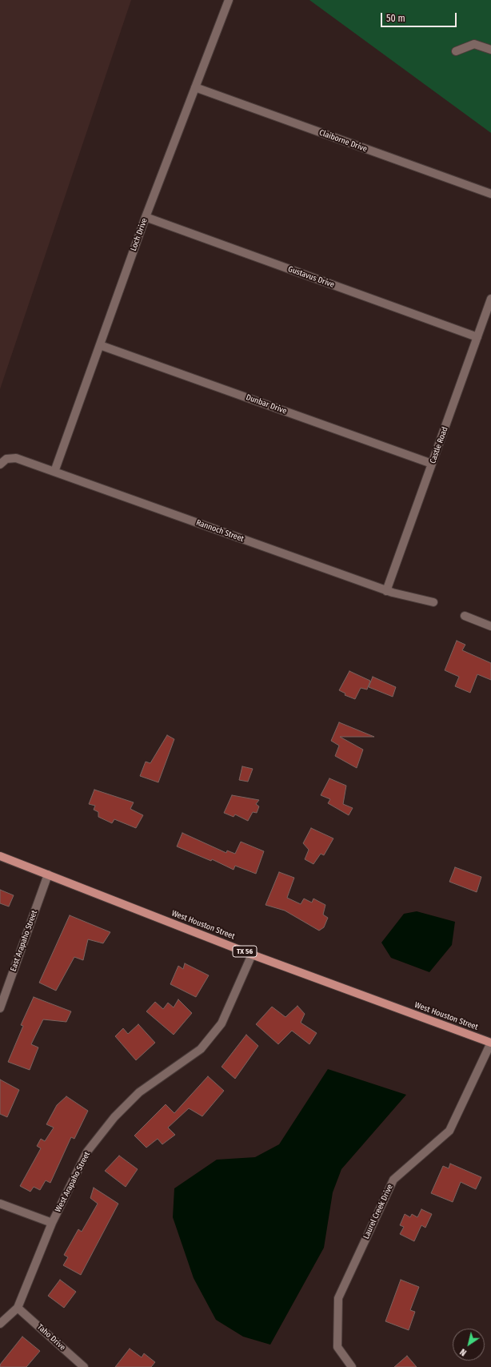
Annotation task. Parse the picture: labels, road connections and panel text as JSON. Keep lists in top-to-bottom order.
{
  "streets": {
    "main road": ["West Houston Street", "TX 56"],
    "street": [
      "Claiborne Drive",
      "Loch Drive",
      "Gustavus Drive",
      "Dunbar Drive",
      "Castle Road",
      "Rannoch Street",
      "East Arapaho Street",
      "West Arapaho Street",
      "Laurel Creek Drive",
      "Taho Drive"
    ]
  },
  "crossings": [
    ["Claiborne Drive", "Loch Drive"],
    ["Loch Drive", "Gustavus Drive"],
    ["Loch Drive", "Dunbar Drive"],
    ["Loch Drive", "Rannoch Street"],
    ["Gustavus Drive", "Castle Road"],
    ["Dunbar Drive", "Castle Road"],
    ["Castle Road", "Rannoch Street"],
    ["West Houston Street", "East Arapaho Street"],
    ["West Houston Street", "West Arapaho Street"],
    ["West Houston Street", "Laurel Creek Drive"],
    ["West Arapaho Street", "Taho Drive"]
  ],
  "scale_bar": "50 m",
  "north": "bottom left"
}
